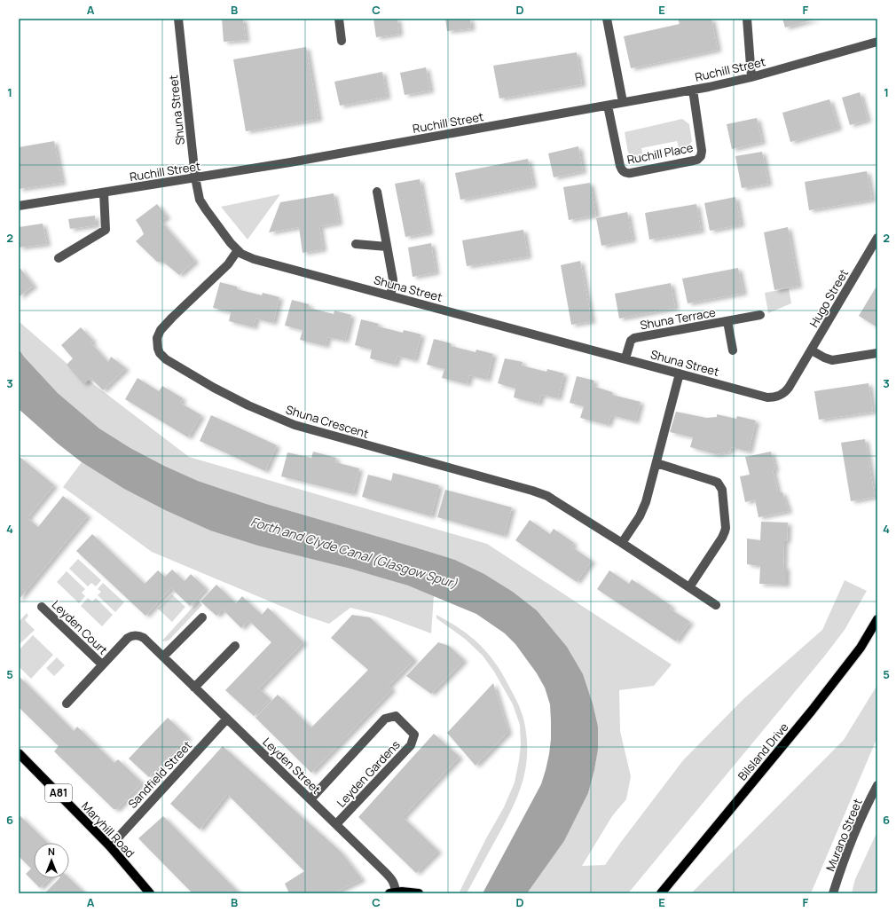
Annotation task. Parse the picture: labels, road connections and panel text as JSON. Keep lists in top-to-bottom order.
{
  "streets": {
    "main road": ["Bilsland Drive", "A81", "Maryhill Road"],
    "street": [
      "Ruchill Street",
      "Shuna Street",
      "Ruchill Place",
      "Hugo Street",
      "Shuna Terrace",
      "Shuna Crescent",
      "Leyden Court",
      "Leyden Street",
      "Leyden Gardens",
      "Sandfield Street",
      "Murano Street"
    ]
  },
  "crossings": [
    ["Ruchill Street", "Shuna Street"],
    ["Ruchill Street", "Ruchill Place"],
    ["Shuna Street", "Hugo Street"],
    ["Shuna Street", "Shuna Terrace"],
    ["Shuna Street", "Shuna Crescent"],
    ["Leyden Court", "Leyden Street"],
    ["Leyden Court", "Sandfield Street"],
    ["Leyden Street", "Leyden Gardens"],
    ["Leyden Street", "Sandfield Street"],
    ["Sandfield Street", "Maryhill Road"]
  ],
  "water": ["Forth and Clyde Canal (Glasgow Spur)"],
  "north": "top",
  "grid": {
    "columns": [
      "A",
      "B",
      "C",
      "D",
      "E",
      "F"
    ],
    "rows": [
      "1",
      "2",
      "3",
      "4",
      "5",
      "6"
    ]
  }
}
